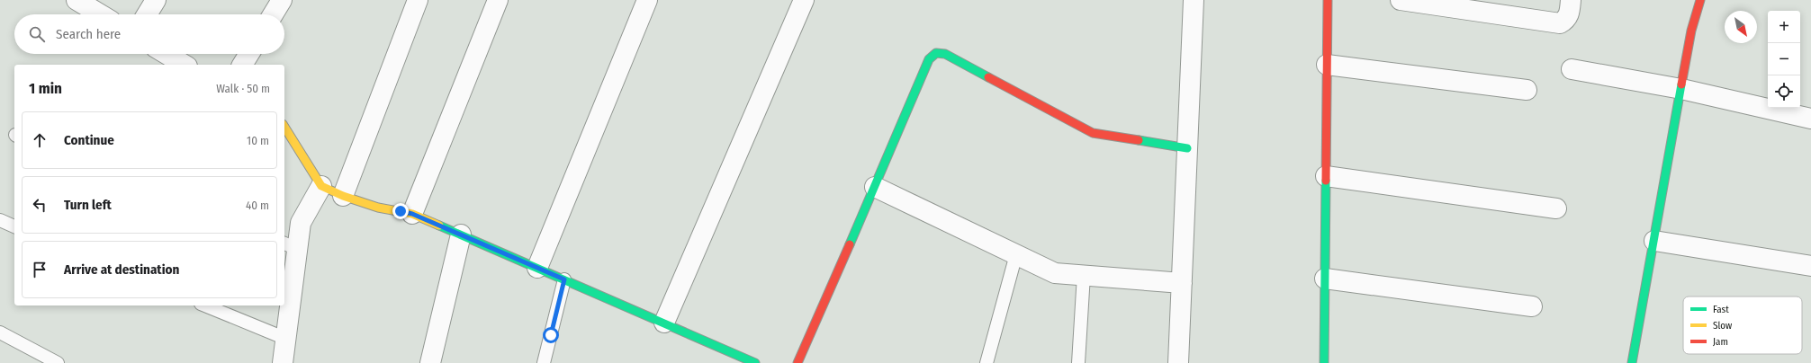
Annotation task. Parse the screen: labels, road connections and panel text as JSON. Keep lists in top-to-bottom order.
{
  "legend": ["Fast", "Slow", "Jam"],
  "north": "bottom right",
  "page": {
    "map_buttons": ["+", "−"],
    "search": "Search here",
    "heading": ["1 min", "Walk · 50 m"],
    "list": [
      ["Continue", "10 m"],
      ["Turn left", "40 m"],
      "Arrive at destination"
    ]
  }
}
